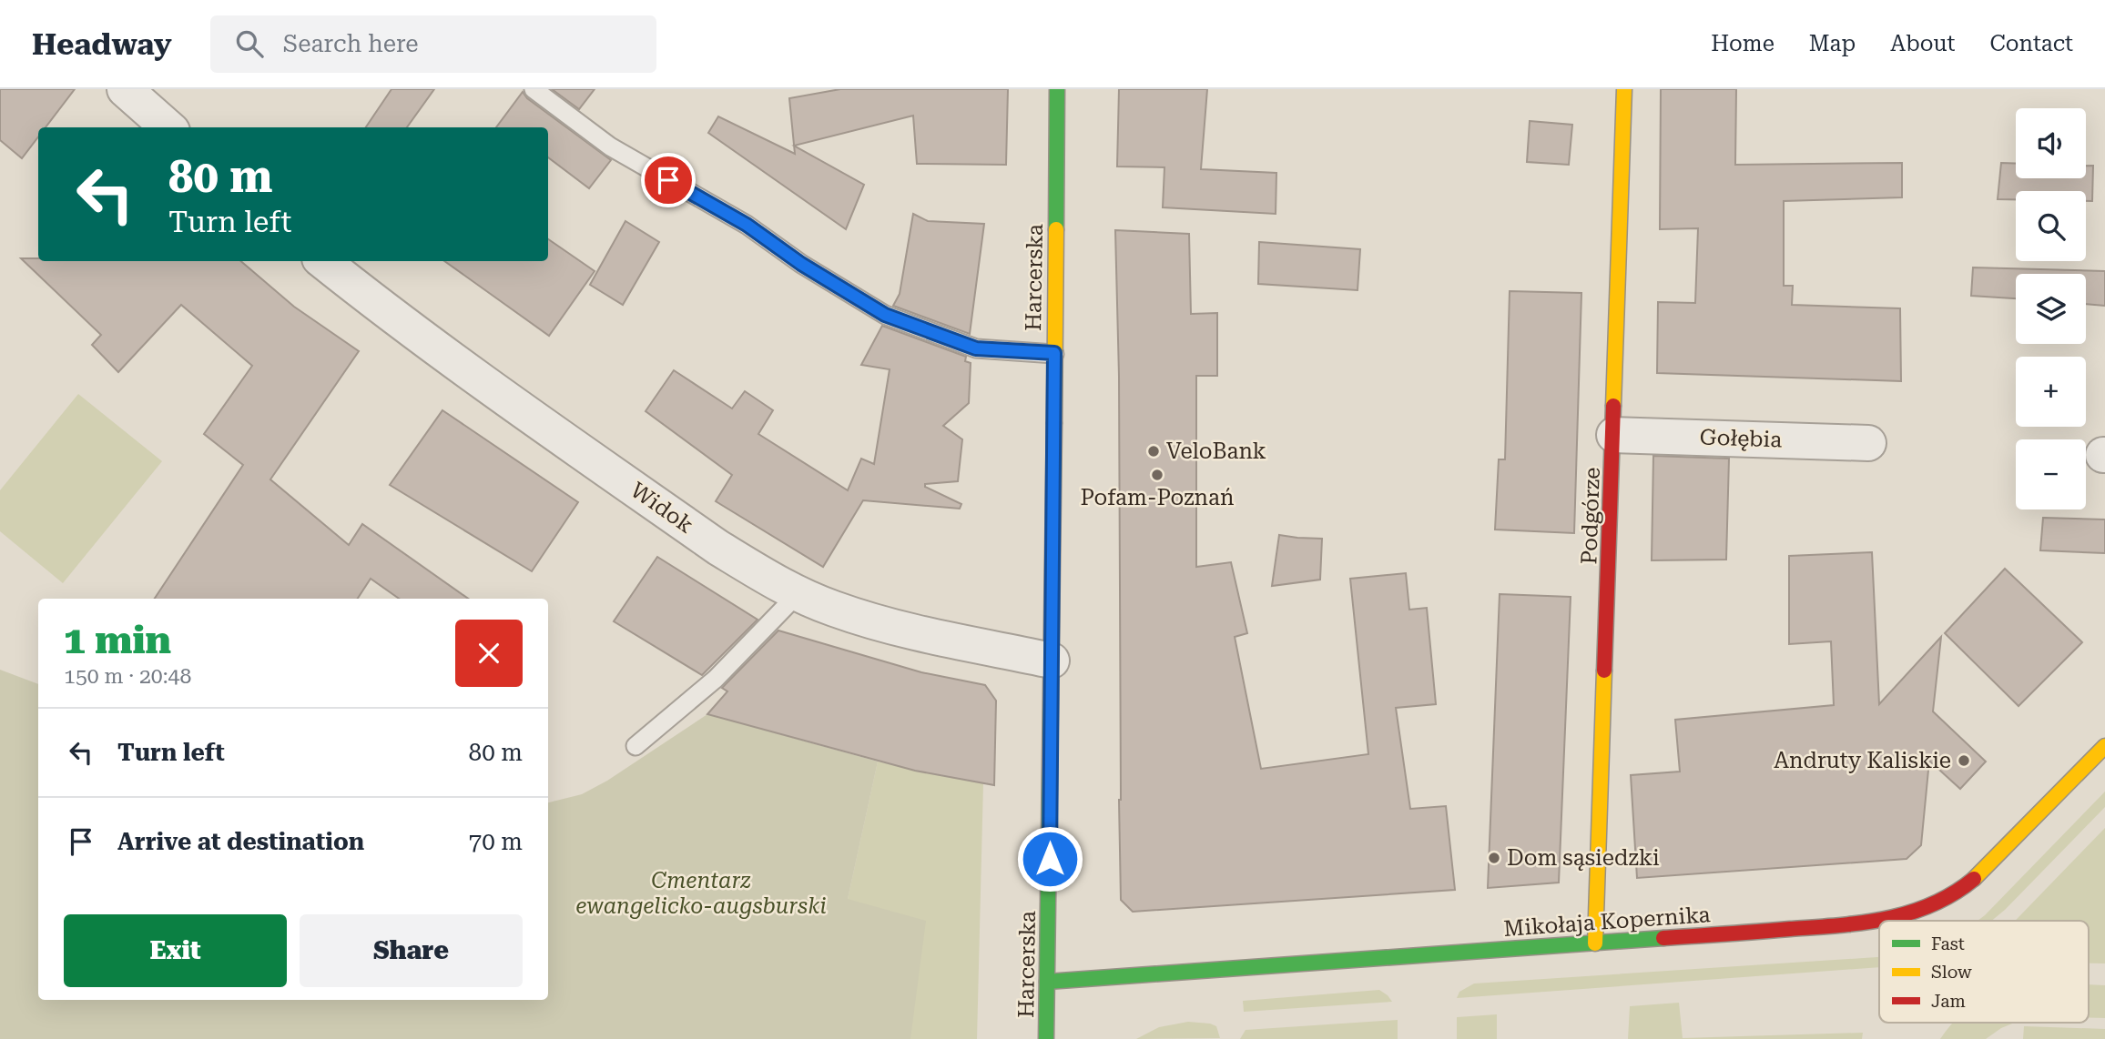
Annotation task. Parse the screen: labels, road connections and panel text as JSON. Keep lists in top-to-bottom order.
{
  "streets": {
    "street": [
      "Harcerska",
      "Gołębia",
      "Widok",
      "Podgórze",
      "Mikołaja Kopernika"
    ]
  },
  "crossings": [
    ["Harcerska", "Widok"],
    ["Harcerska", "Mikołaja Kopernika"],
    ["Gołębia", "Podgórze"],
    ["Podgórze", "Mikołaja Kopernika"]
  ],
  "parks": ["Cmentarz ewangelicko-augsburski"],
  "places": [
    "VeloBank",
    "Pofam-Poznań",
    "Andruty Kaliskie",
    "Dom sąsiedzki"
  ],
  "legend": ["Fast", "Slow", "Jam"],
  "page": {
    "header": "Headway",
    "search": "Search here",
    "nav": [
      "Home",
      "Map",
      "About",
      "Contact"
    ],
    "map_buttons": ["+", "−"],
    "turn": ["80 m", "Turn left"],
    "heading": ["1 min", "150 m · 20:48"],
    "list": [
      {
        "name": "Turn left",
        "value": "80 m"
      },
      {
        "name": "Arrive at destination",
        "value": "70 m"
      }
    ],
    "buttons": ["Exit", "Share"]
  }
}
